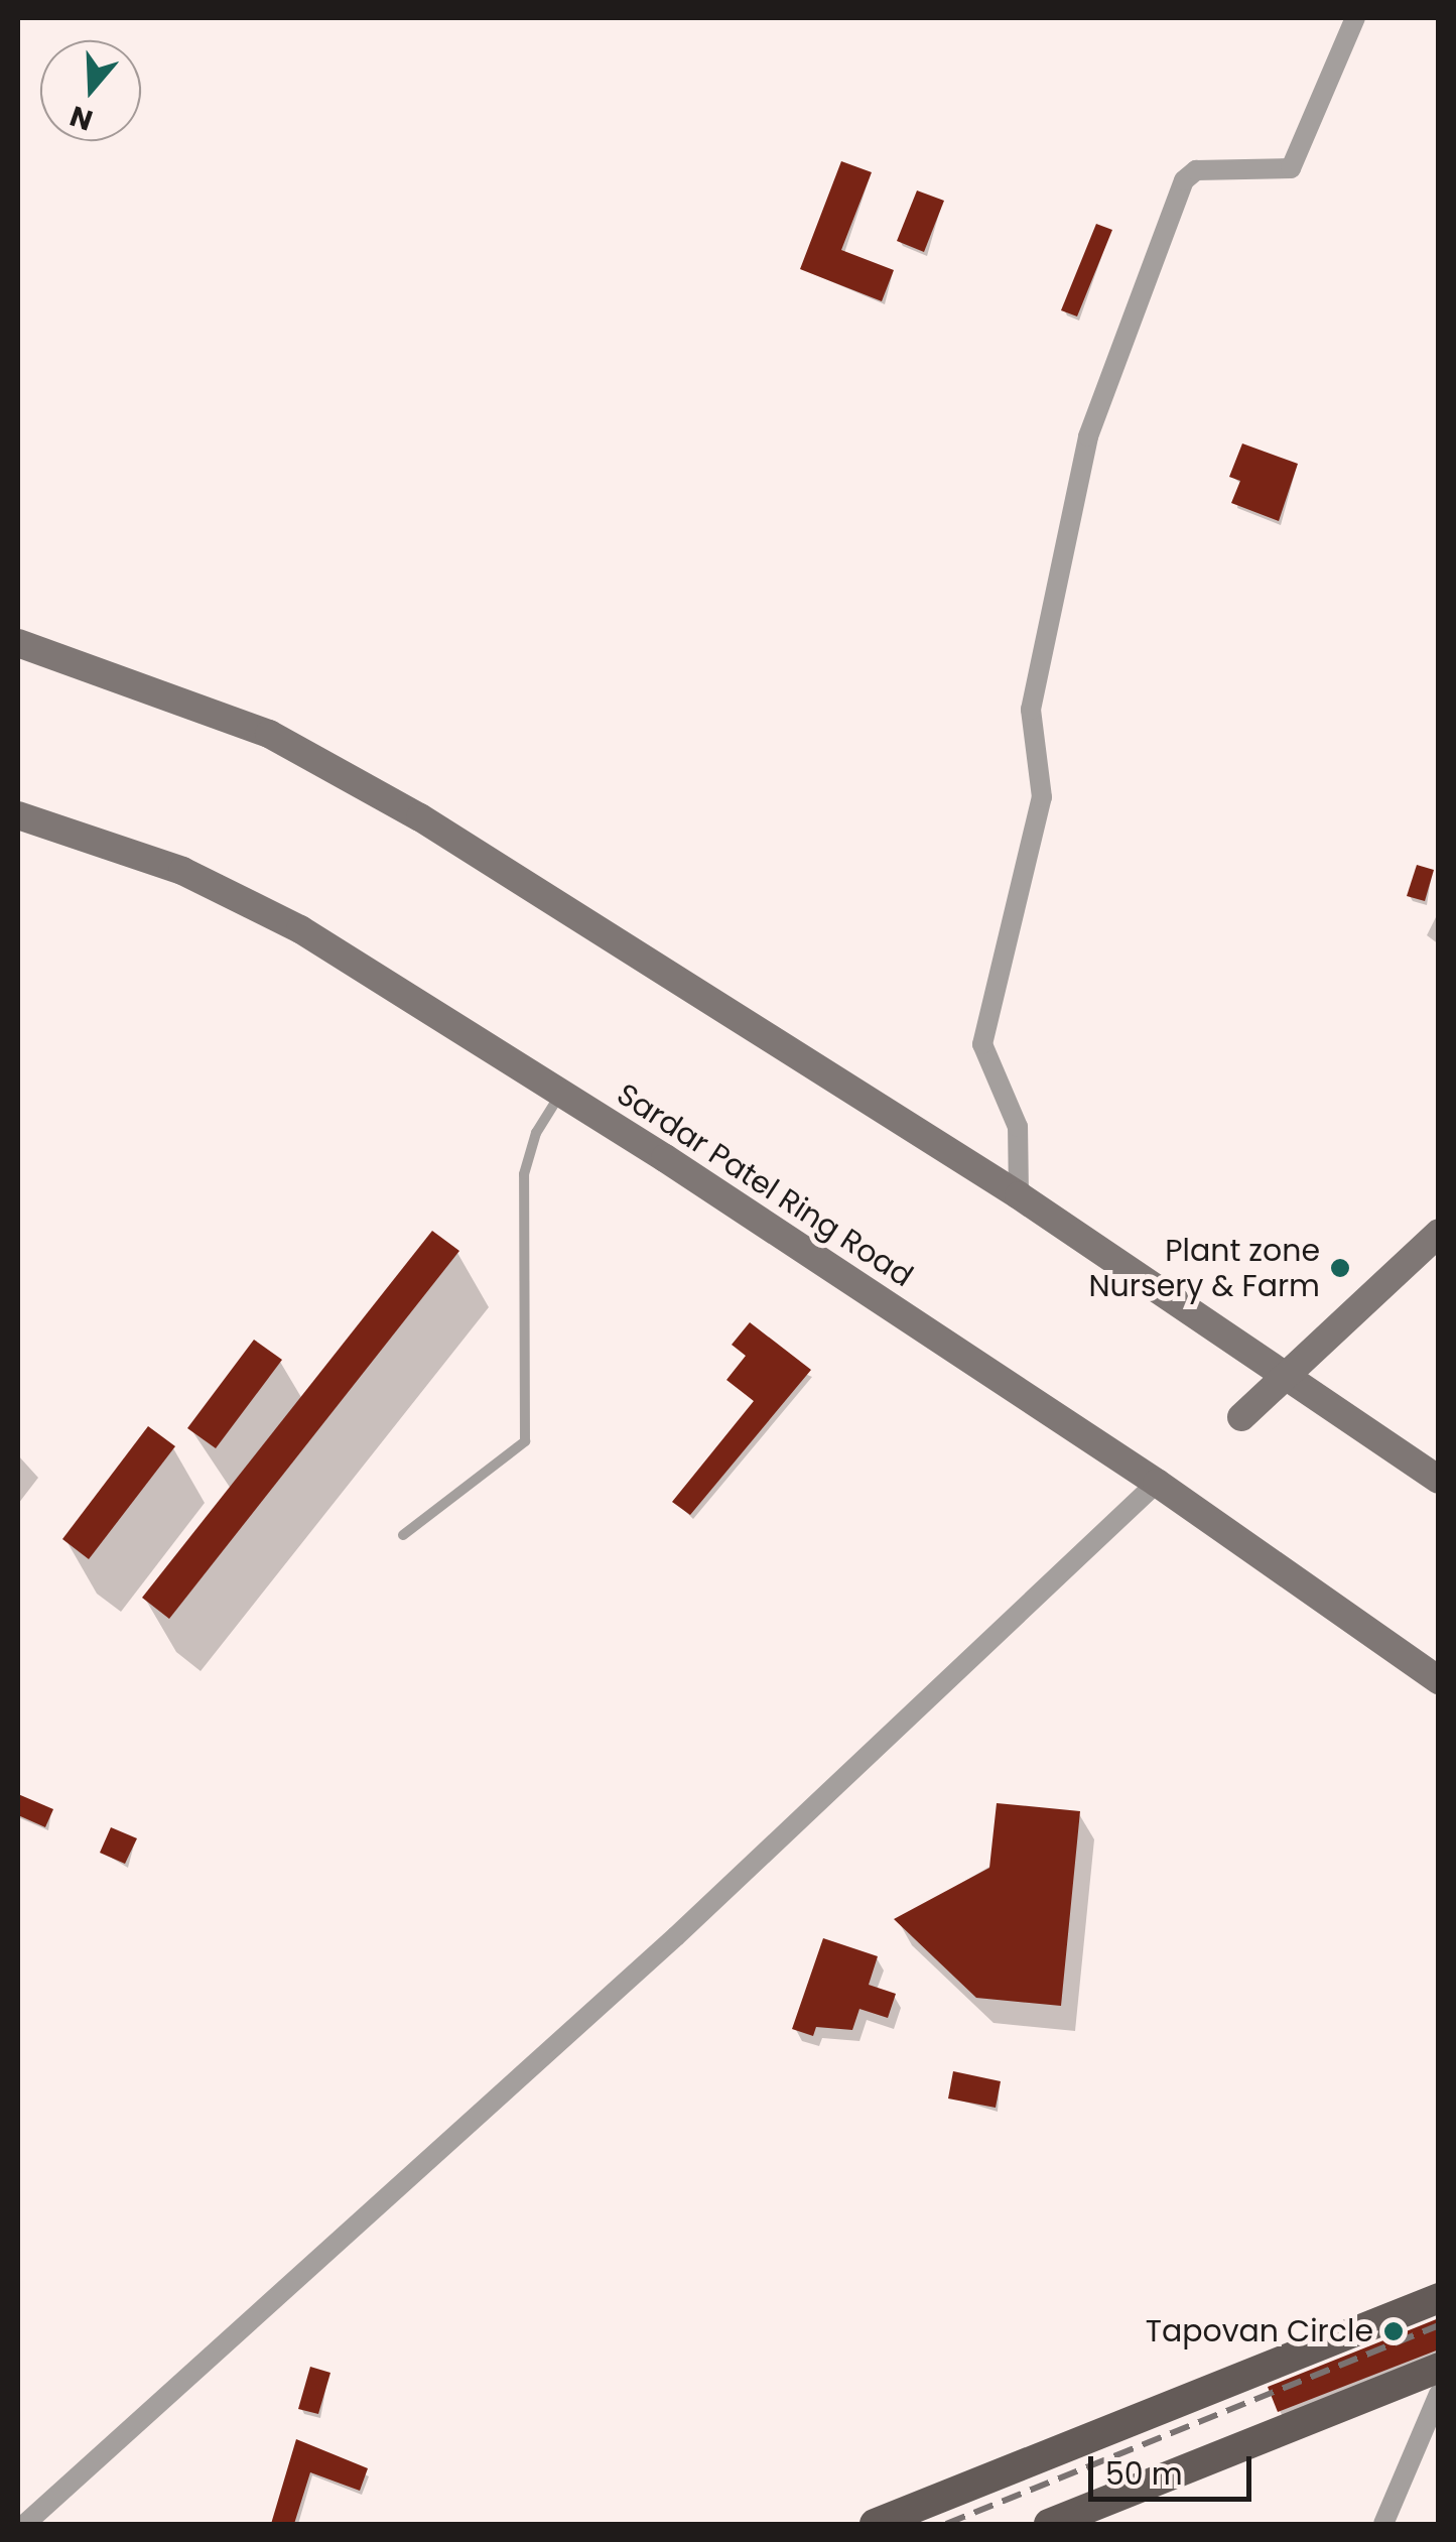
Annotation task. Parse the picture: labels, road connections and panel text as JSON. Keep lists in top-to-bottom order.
{
  "streets": {
    "street": ["Sardar Patel Ring Road"]
  },
  "places": ["Plant zone Nursery & Farm", "Tapovan Circle"],
  "scale_bar": "50 m",
  "north": "bottom"
}
